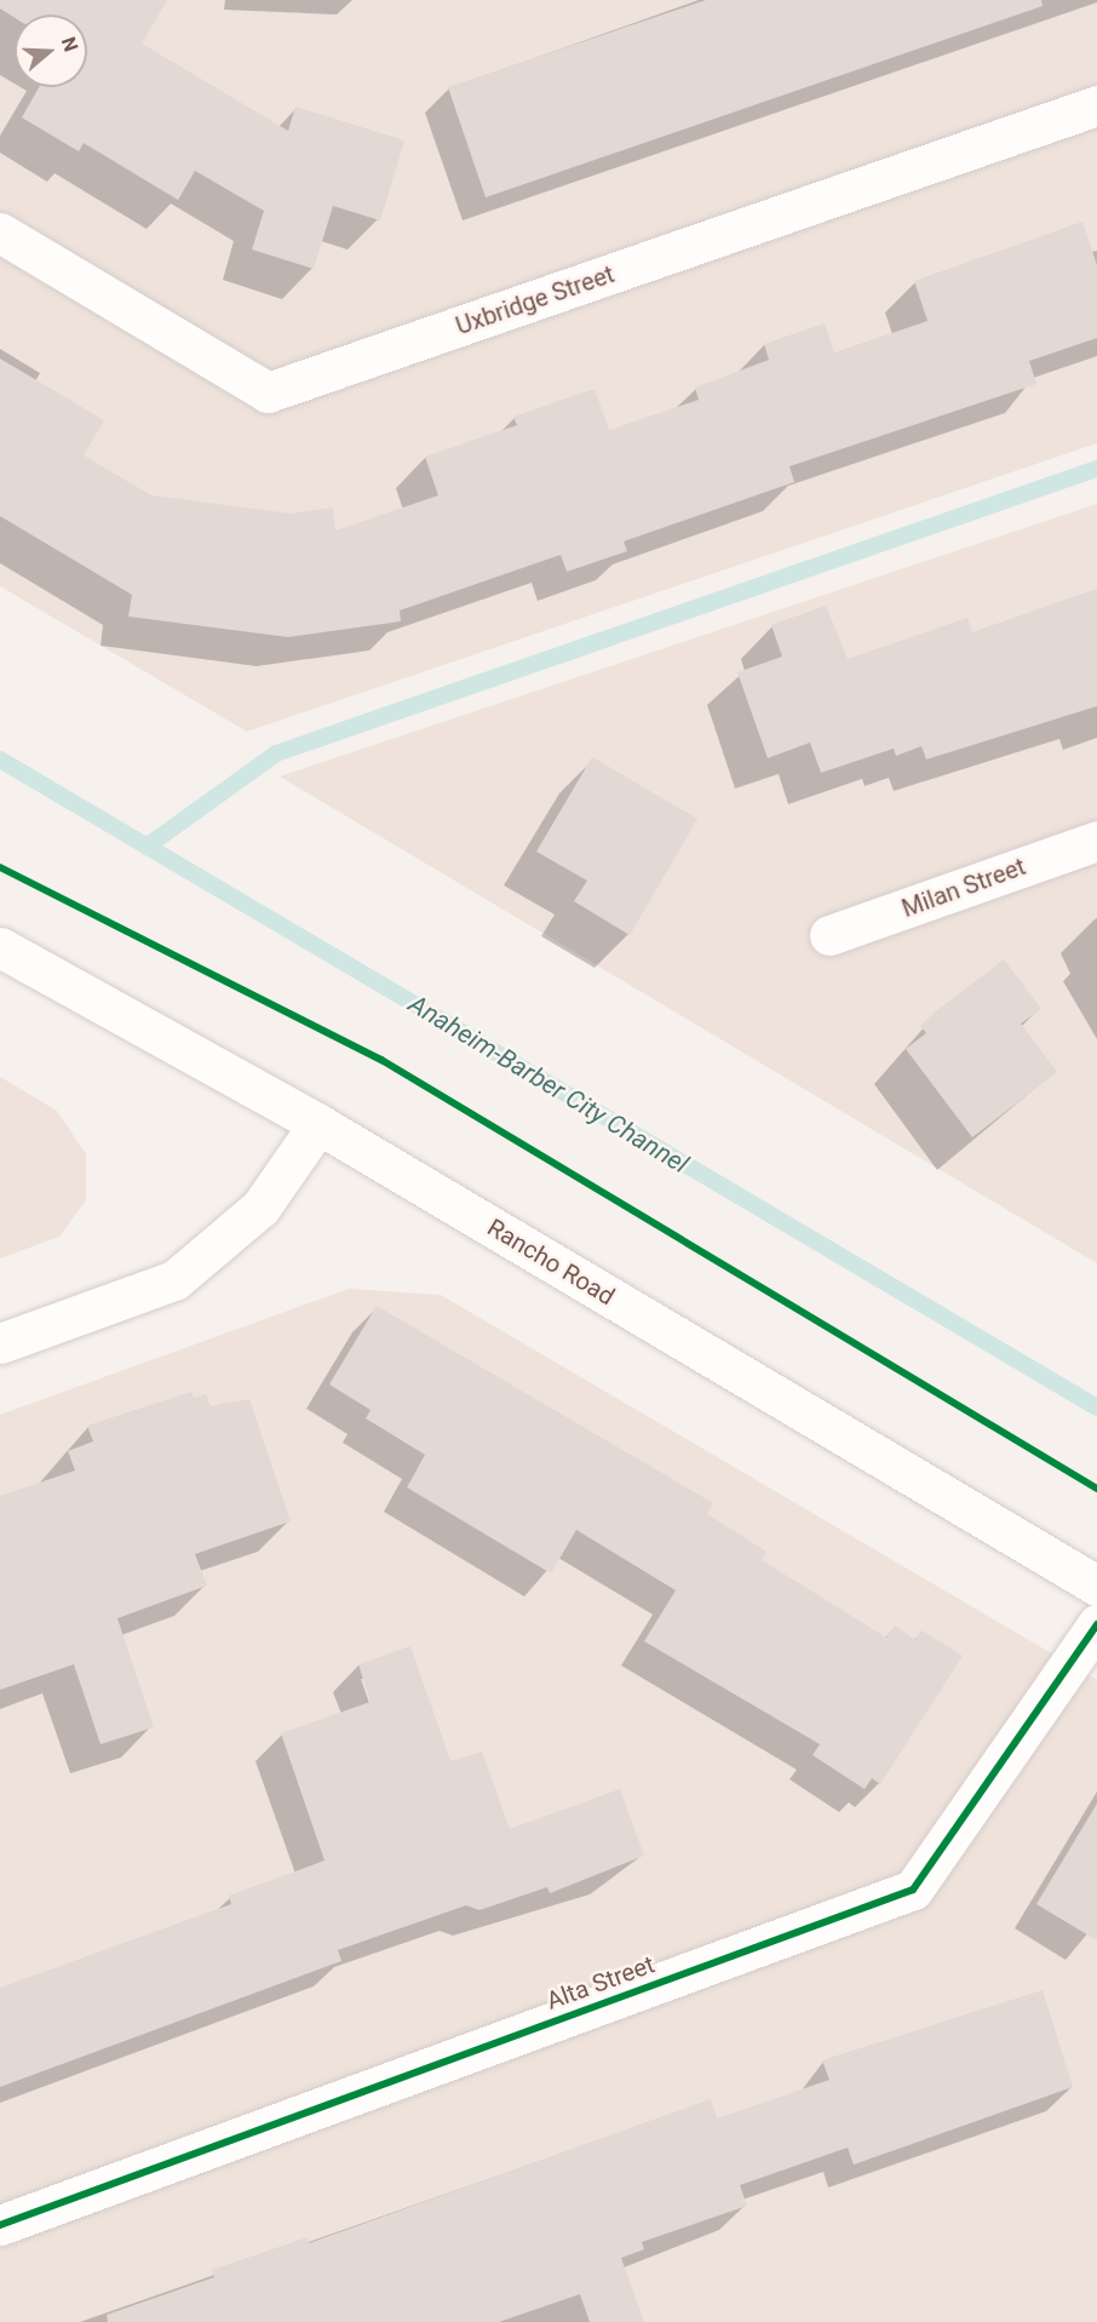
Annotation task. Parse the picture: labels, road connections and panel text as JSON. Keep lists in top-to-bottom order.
{
  "streets": {
    "street": [
      "Uxbridge Street",
      "Milan Street",
      "Rancho Road",
      "Alta Street"
    ]
  },
  "water": ["Anaheim-Barber City Channel"],
  "north": "right"
}
